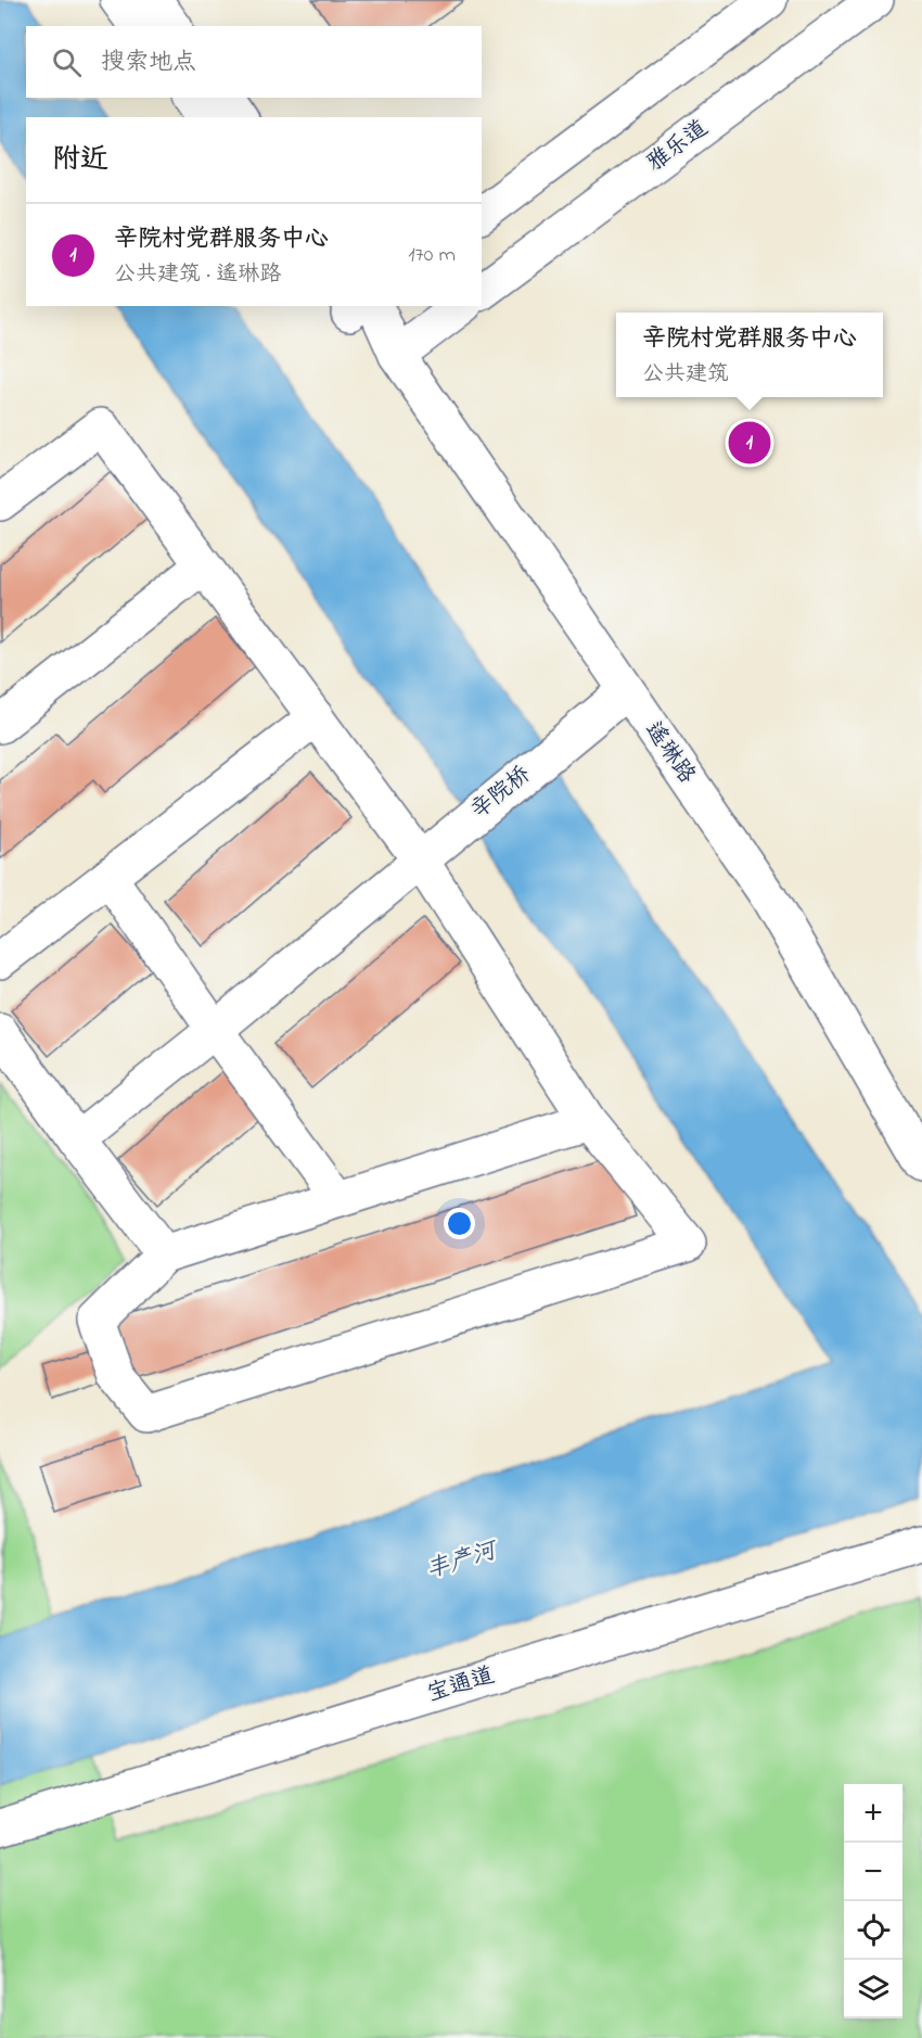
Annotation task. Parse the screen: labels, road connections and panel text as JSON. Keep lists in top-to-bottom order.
{
  "streets": {
    "street": [
      "雅乐道",
      "遥琳路",
      "辛院桥",
      "宝通道"
    ]
  },
  "crossings": [
    ["遥琳路", "辛院桥"]
  ],
  "water": ["丰产河"],
  "page": {
    "search": "搜索地点",
    "heading": "附近",
    "list": [
      {
        "mark": "1",
        "name": "辛院村党群服务中心",
        "note": "公共建筑 · 遥琳路",
        "value": "170 m"
      }
    ],
    "popup": ["辛院村党群服务中心", "公共建筑"],
    "pins": "1",
    "map_buttons": ["+", "−"]
  }
}
